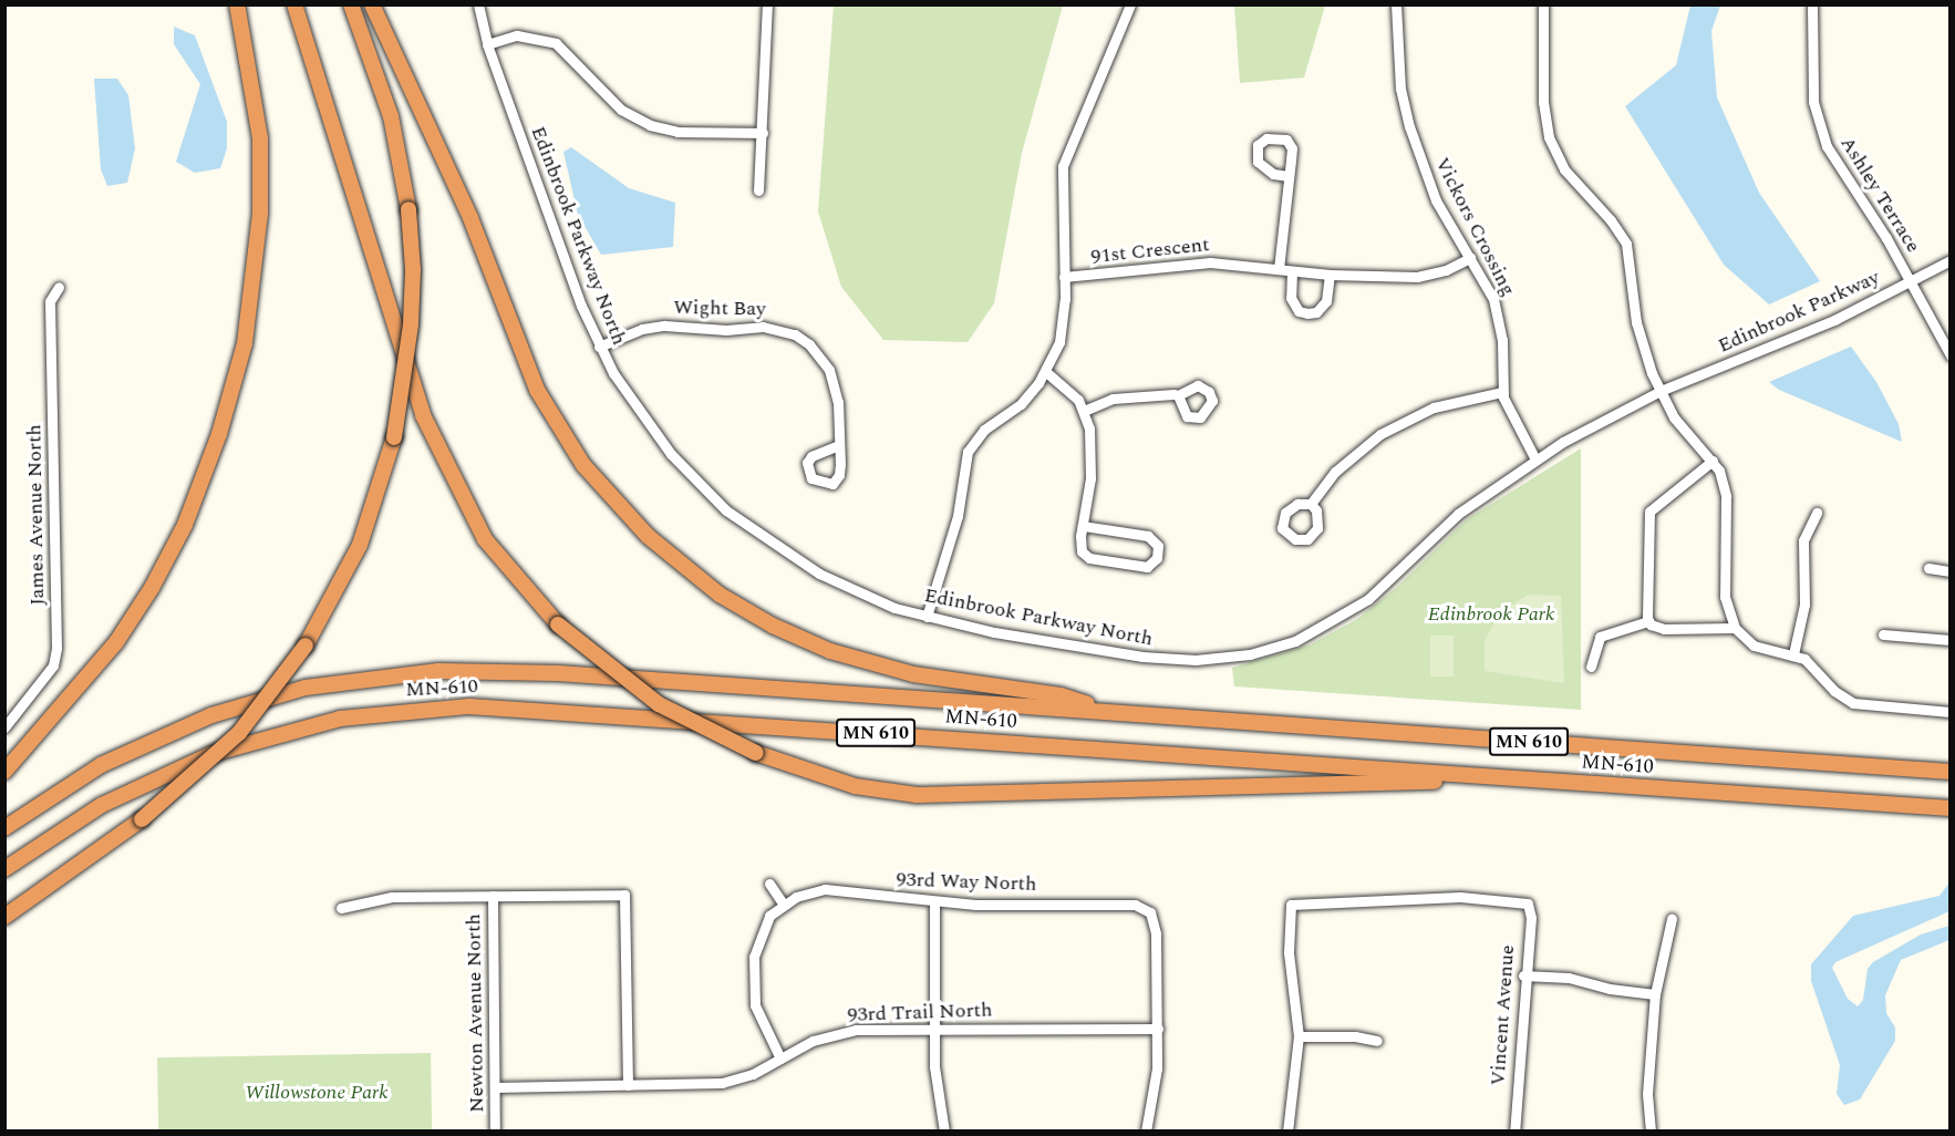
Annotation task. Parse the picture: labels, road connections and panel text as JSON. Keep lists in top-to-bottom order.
{
  "streets": {
    "highway": ["MN-610", "MN 610"],
    "street": [
      "Ashley Terrace",
      "Vickors Crossing",
      "Edinbrook Parkway North",
      "91st Crescent",
      "Wight Bay",
      "Edinbrook Parkway",
      "James Avenue North",
      "93rd Way North",
      "Newton Avenue North",
      "93rd Trail North",
      "Vincent Avenue"
    ]
  },
  "crossings": [
    ["Ashley Terrace", "Edinbrook Parkway"],
    ["Vickors Crossing", "Edinbrook Parkway North"],
    ["Vickors Crossing", "91st Crescent"],
    ["Edinbrook Parkway North", "Wight Bay"],
    ["Edinbrook Parkway North", "Edinbrook Parkway"],
    ["93rd Way North", "93rd Trail North"],
    ["Newton Avenue North", "93rd Trail North"]
  ],
  "parks": ["Edinbrook Park", "Willowstone Park"]
}
